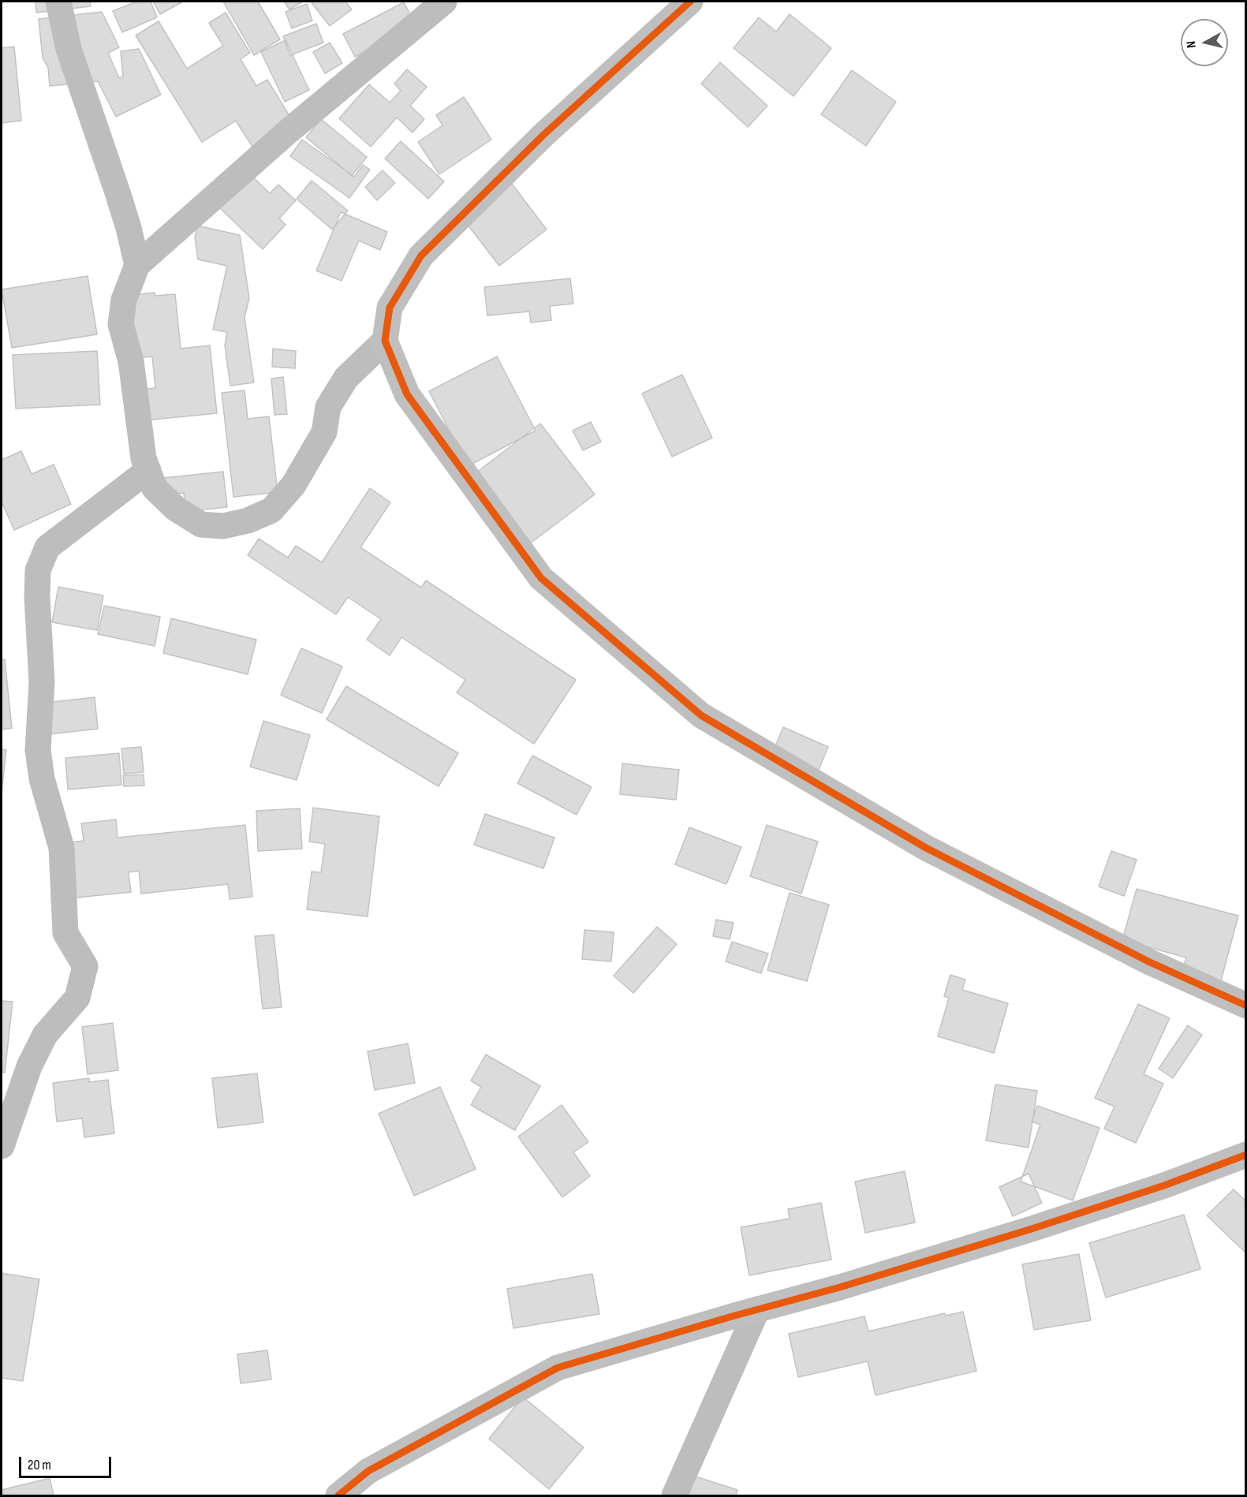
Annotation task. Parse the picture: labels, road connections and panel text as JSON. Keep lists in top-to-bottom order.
{
  "scale_bar": "20 m",
  "north": "left"
}
